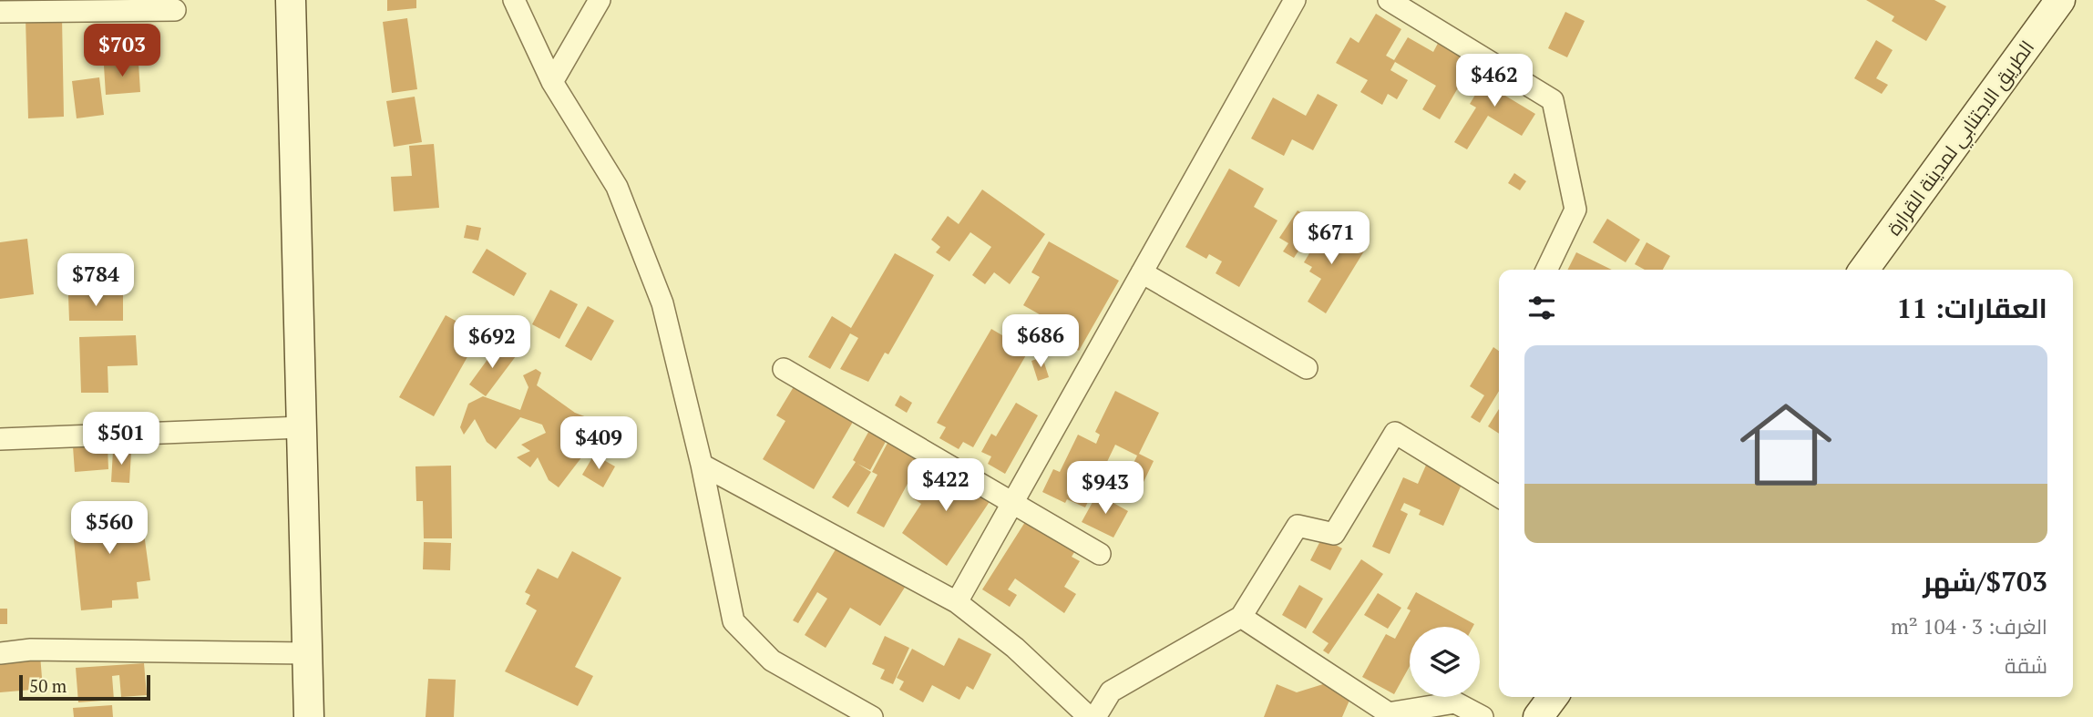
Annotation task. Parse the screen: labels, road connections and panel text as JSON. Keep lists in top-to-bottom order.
{
  "streets": {
    "main road": ["الطريق الاجتنابي لمدينة القرارة"]
  },
  "scale_bar": "50 m",
  "page": {
    "price": [
      "$703",
      "$462",
      "$671",
      "$784",
      "$686",
      "$692",
      "$501",
      "$409",
      "$422",
      "$943",
      "$560"
    ],
    "heading": "العقارات: 11",
    "list": [
      {
        "name": "$703/شهر",
        "note": "الغرف: 3 · 104 m² · شقة"
      }
    ],
    "scale": "50 m"
  }
}
